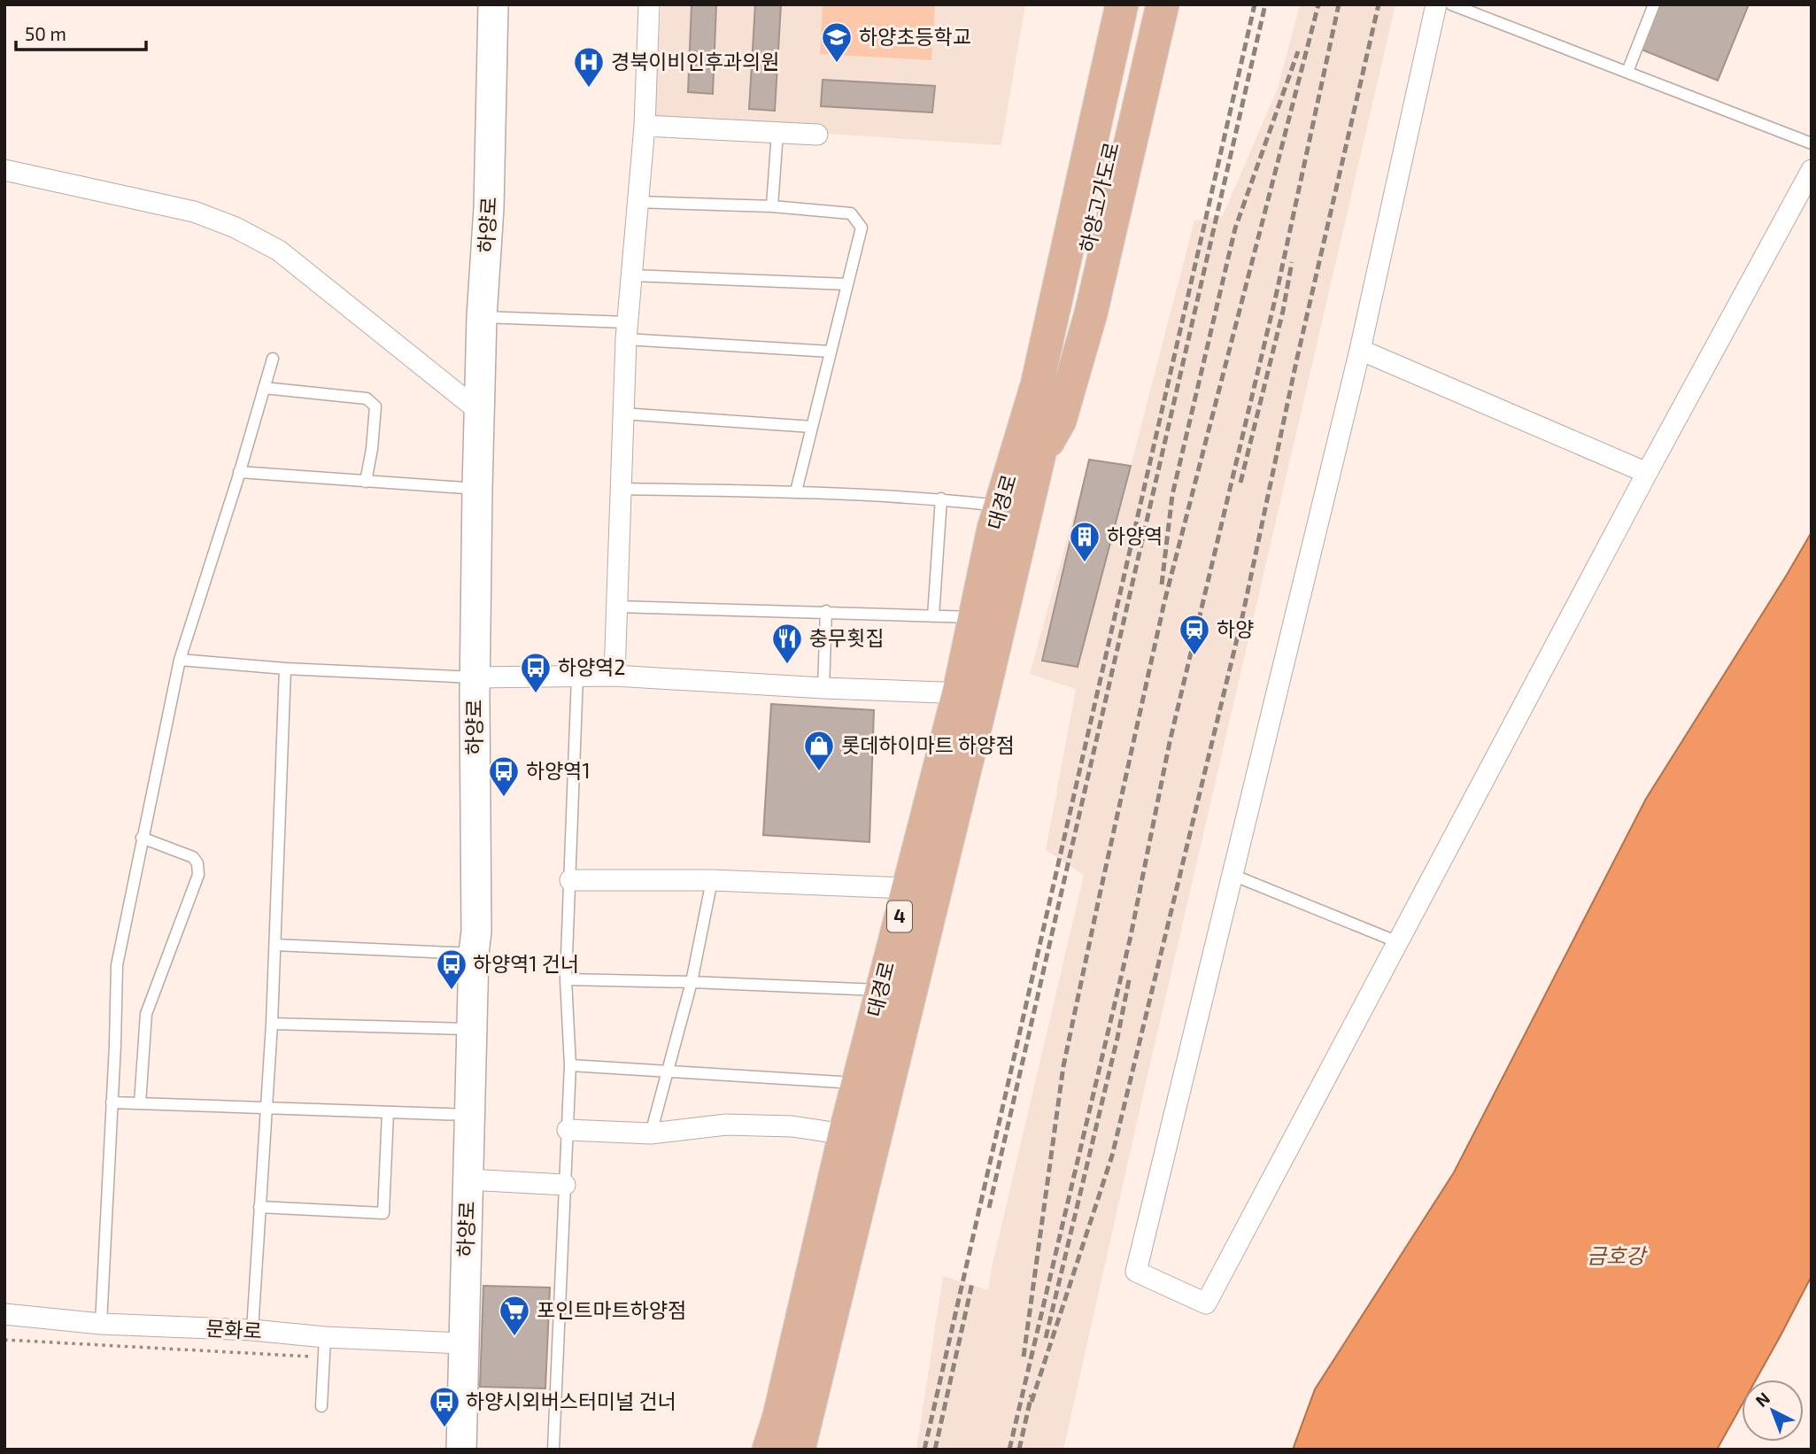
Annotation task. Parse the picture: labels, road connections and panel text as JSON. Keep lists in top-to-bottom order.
{
  "streets": {
    "main road": ["하양고가도로", "대경로", "4"],
    "street": ["하양로", "문화로"]
  },
  "crossings": [
    ["하양고가도로", "대경로"],
    ["하양로", "문화로"]
  ],
  "water": ["금호강"],
  "places": {
    "school or university": ["하양초등학교"],
    "hospital": ["경북이비인후과의원"],
    "building": ["하양역"],
    "station": ["하양"],
    "restaurant": ["충무횟집"],
    "bus stop": [
      "하양역2",
      "하양역1",
      "하양역1 건너",
      "하양시외버스터미널 건너"
    ],
    "shop": ["롯데하이마트 하양점"],
    "supermarket": ["포인트마트하양점"]
  },
  "scale_bar": "50 m",
  "north": "top left"
}
